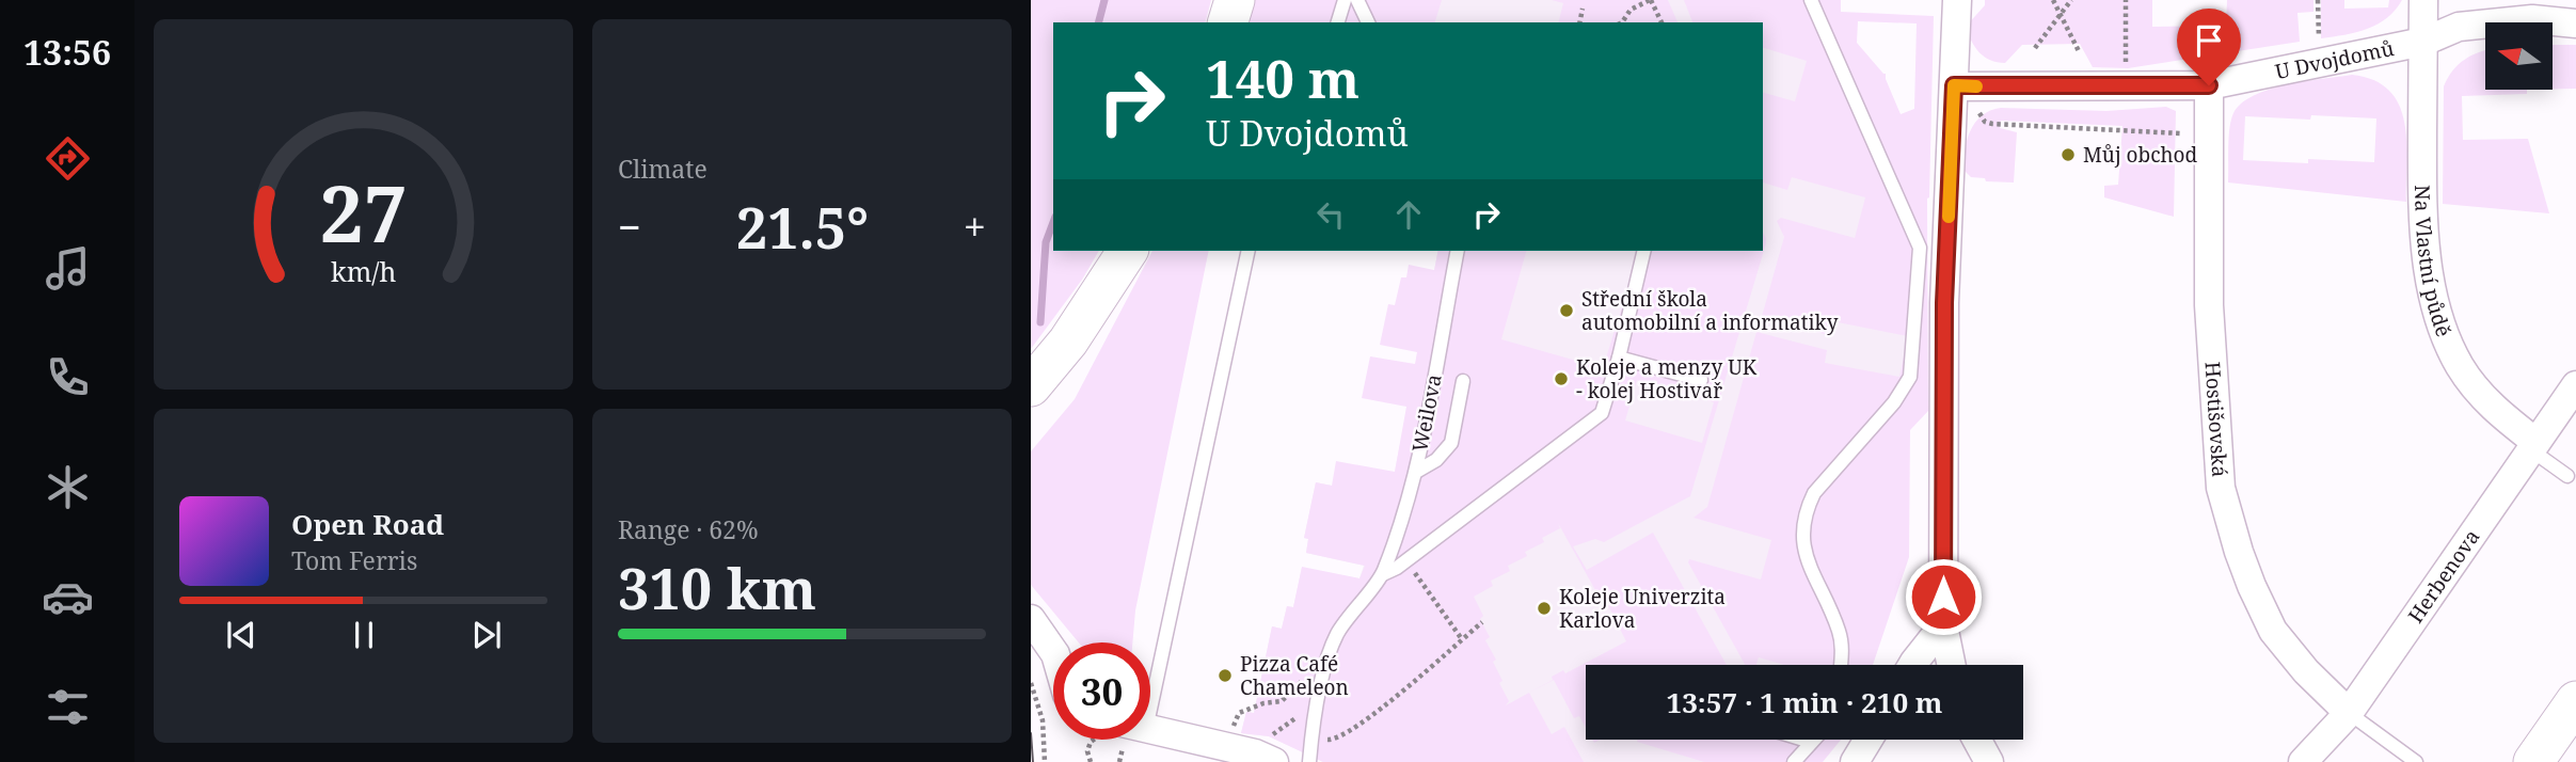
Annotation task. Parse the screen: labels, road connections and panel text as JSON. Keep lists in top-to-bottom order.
{
  "streets": {
    "street": [
      "U Dvojdomů",
      "Na Vlastní půdě",
      "Hostišovská",
      "Herbenova"
    ],
    "lane": ["Weilova"]
  },
  "crossings": [
    ["U Dvojdomů", "Na Vlastní půdě"],
    ["U Dvojdomů", "Hostišovská"],
    ["Na Vlastní půdě", "Herbenova"],
    ["Hostišovská", "Herbenova"]
  ],
  "places": [
    "Můj obchod",
    "Střední škola automobilní a informatiky",
    "Koleje a menzy UK - kolej Hostivař",
    "Koleje Univerzita Karlova",
    "Pizza Café Chameleon"
  ],
  "north": "left",
  "page": {
    "tabs": "13:56",
    "tile": [
      "Climate",
      ["Range · 62%", "310 km"]
    ],
    "turn": ["140 m", "U Dvojdomů"],
    "heat": ["−", "21.5°", "+"],
    "song": ["Open Road", "Tom Ferris"],
    "limit": "30",
    "trip": "13:57 · 1 min · 210 m",
    "gauge": ["27", "km/h"]
  }
}
